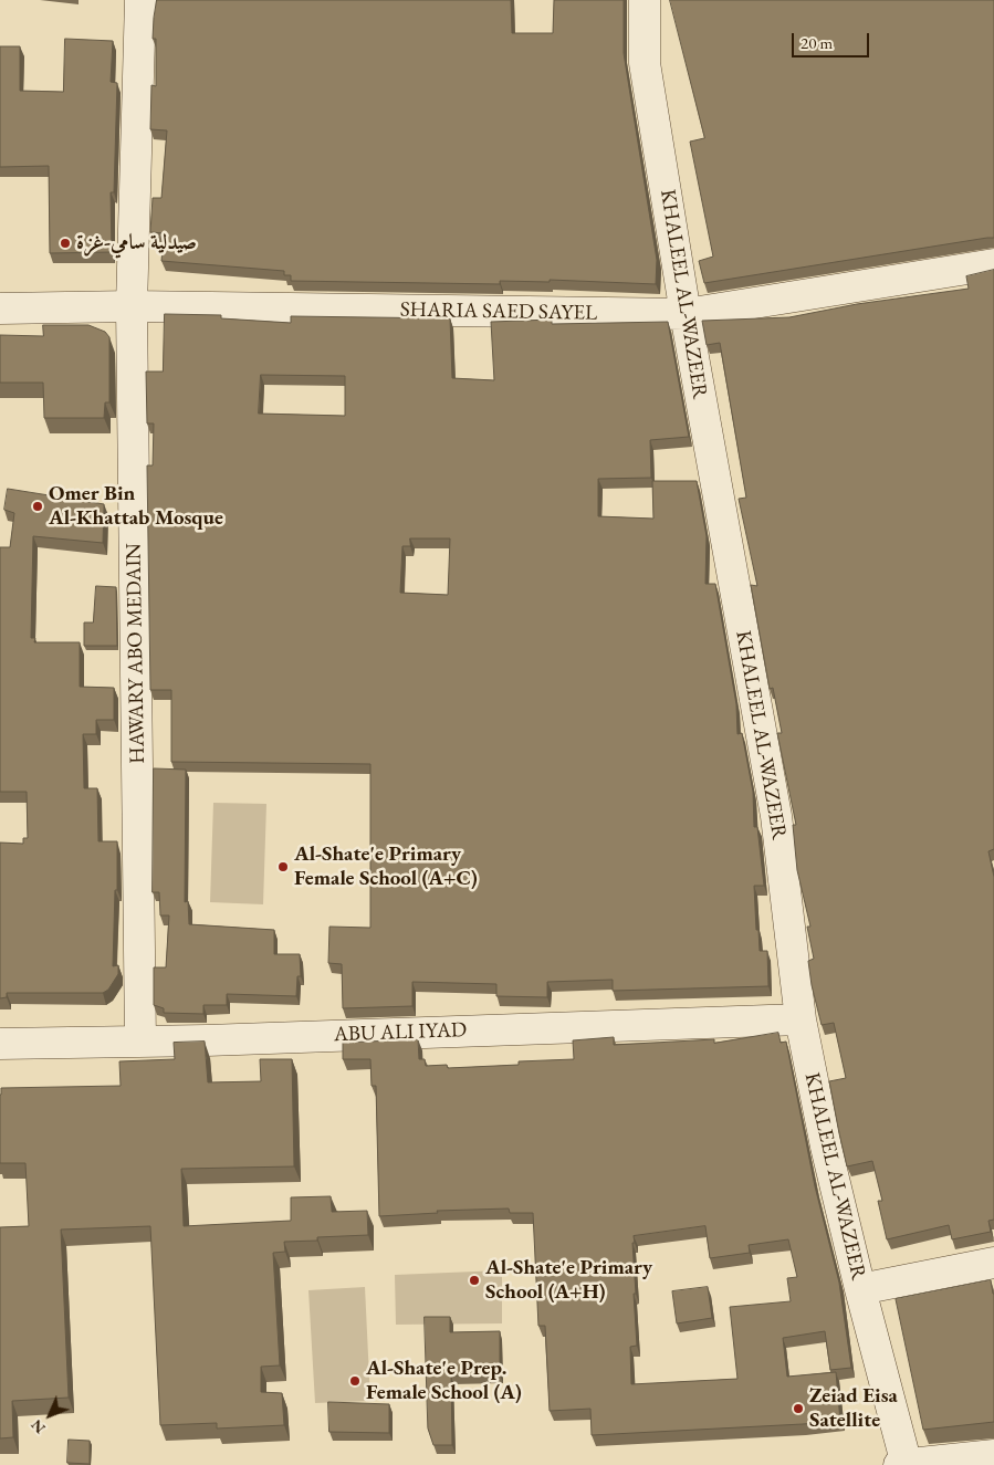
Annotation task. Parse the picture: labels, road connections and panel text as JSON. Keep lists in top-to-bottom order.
{
  "streets": {
    "street": [
      "KHALEEL AL-WAZEER",
      "SHARIA SAED SAYEL",
      "HAWARY ABO MEDAIN",
      "ABU ALI IYAD"
    ]
  },
  "crossings": [
    ["KHALEEL AL-WAZEER", "SHARIA SAED SAYEL"],
    ["KHALEEL AL-WAZEER", "ABU ALI IYAD"],
    ["SHARIA SAED SAYEL", "HAWARY ABO MEDAIN"],
    ["HAWARY ABO MEDAIN", "ABU ALI IYAD"]
  ],
  "places": [
    "صيدلية سامي-غزة",
    "Omer Bin Al-Khattab Mosque",
    "Al-Shate'e Primary Female School (A+C)",
    "Al-Shate'e Primary School (A+H)",
    "Al-Shate'e Prep. Female School (A)",
    "Zeiad Eisa Satellite"
  ],
  "scale_bar": "20 m",
  "north": "bottom left"
}
